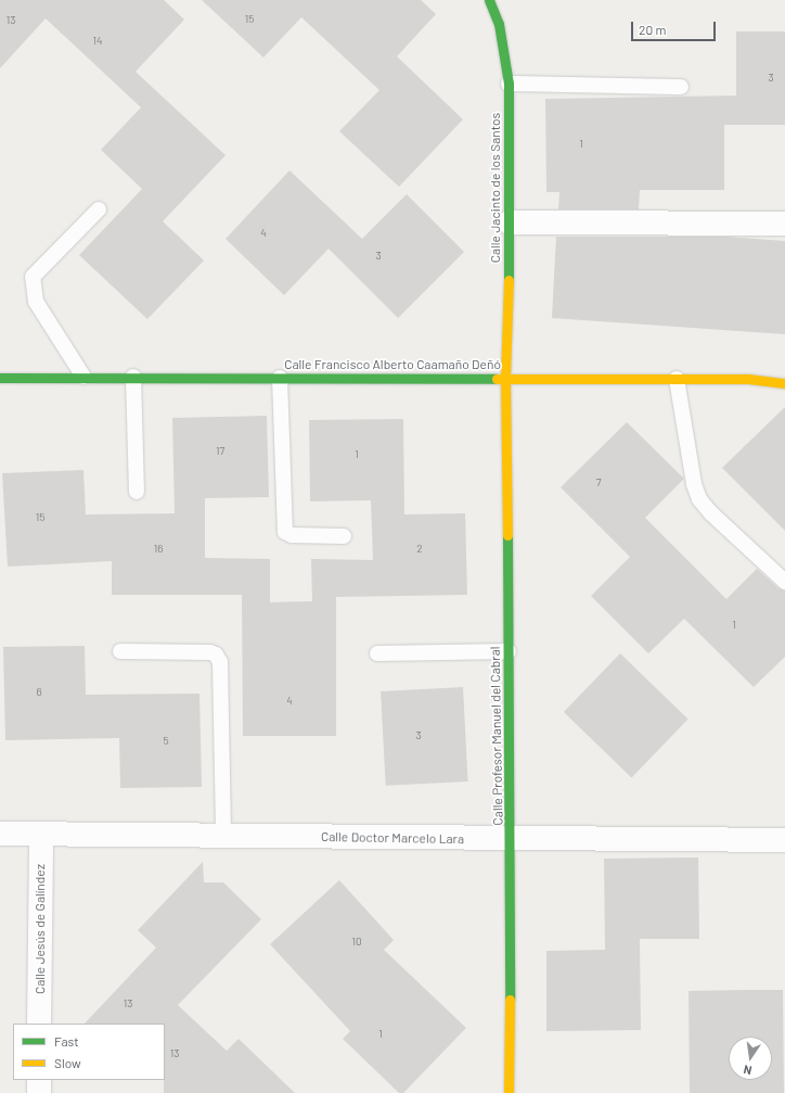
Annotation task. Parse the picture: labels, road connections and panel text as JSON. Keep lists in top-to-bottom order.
{
  "streets": {
    "street": [
      "Calle Jacinto de los Santos",
      "Calle Francisco Alberto Caamaño Deñó",
      "Calle Profesor Manuel del Cabral",
      "Calle Doctor Marcelo Lara",
      "Calle Jesús de Galíndez"
    ]
  },
  "crossings": [
    ["Calle Jacinto de los Santos", "Calle Francisco Alberto Caamaño Deñó"],
    ["Calle Jacinto de los Santos", "Calle Profesor Manuel del Cabral"],
    ["Calle Francisco Alberto Caamaño Deñó", "Calle Profesor Manuel del Cabral"],
    ["Calle Profesor Manuel del Cabral", "Calle Doctor Marcelo Lara"],
    ["Calle Doctor Marcelo Lara", "Calle Jesús de Galíndez"]
  ],
  "house_numbers": [
    "15",
    "13",
    "14",
    "3",
    "1",
    "4",
    "3",
    "17",
    "1",
    "7",
    "15",
    "16",
    "2",
    "1",
    "6",
    "4",
    "3",
    "5",
    "10",
    "13",
    "1",
    "13"
  ],
  "legend": ["Fast", "Slow"],
  "scale_bar": "20 m",
  "north": "bottom"
}
